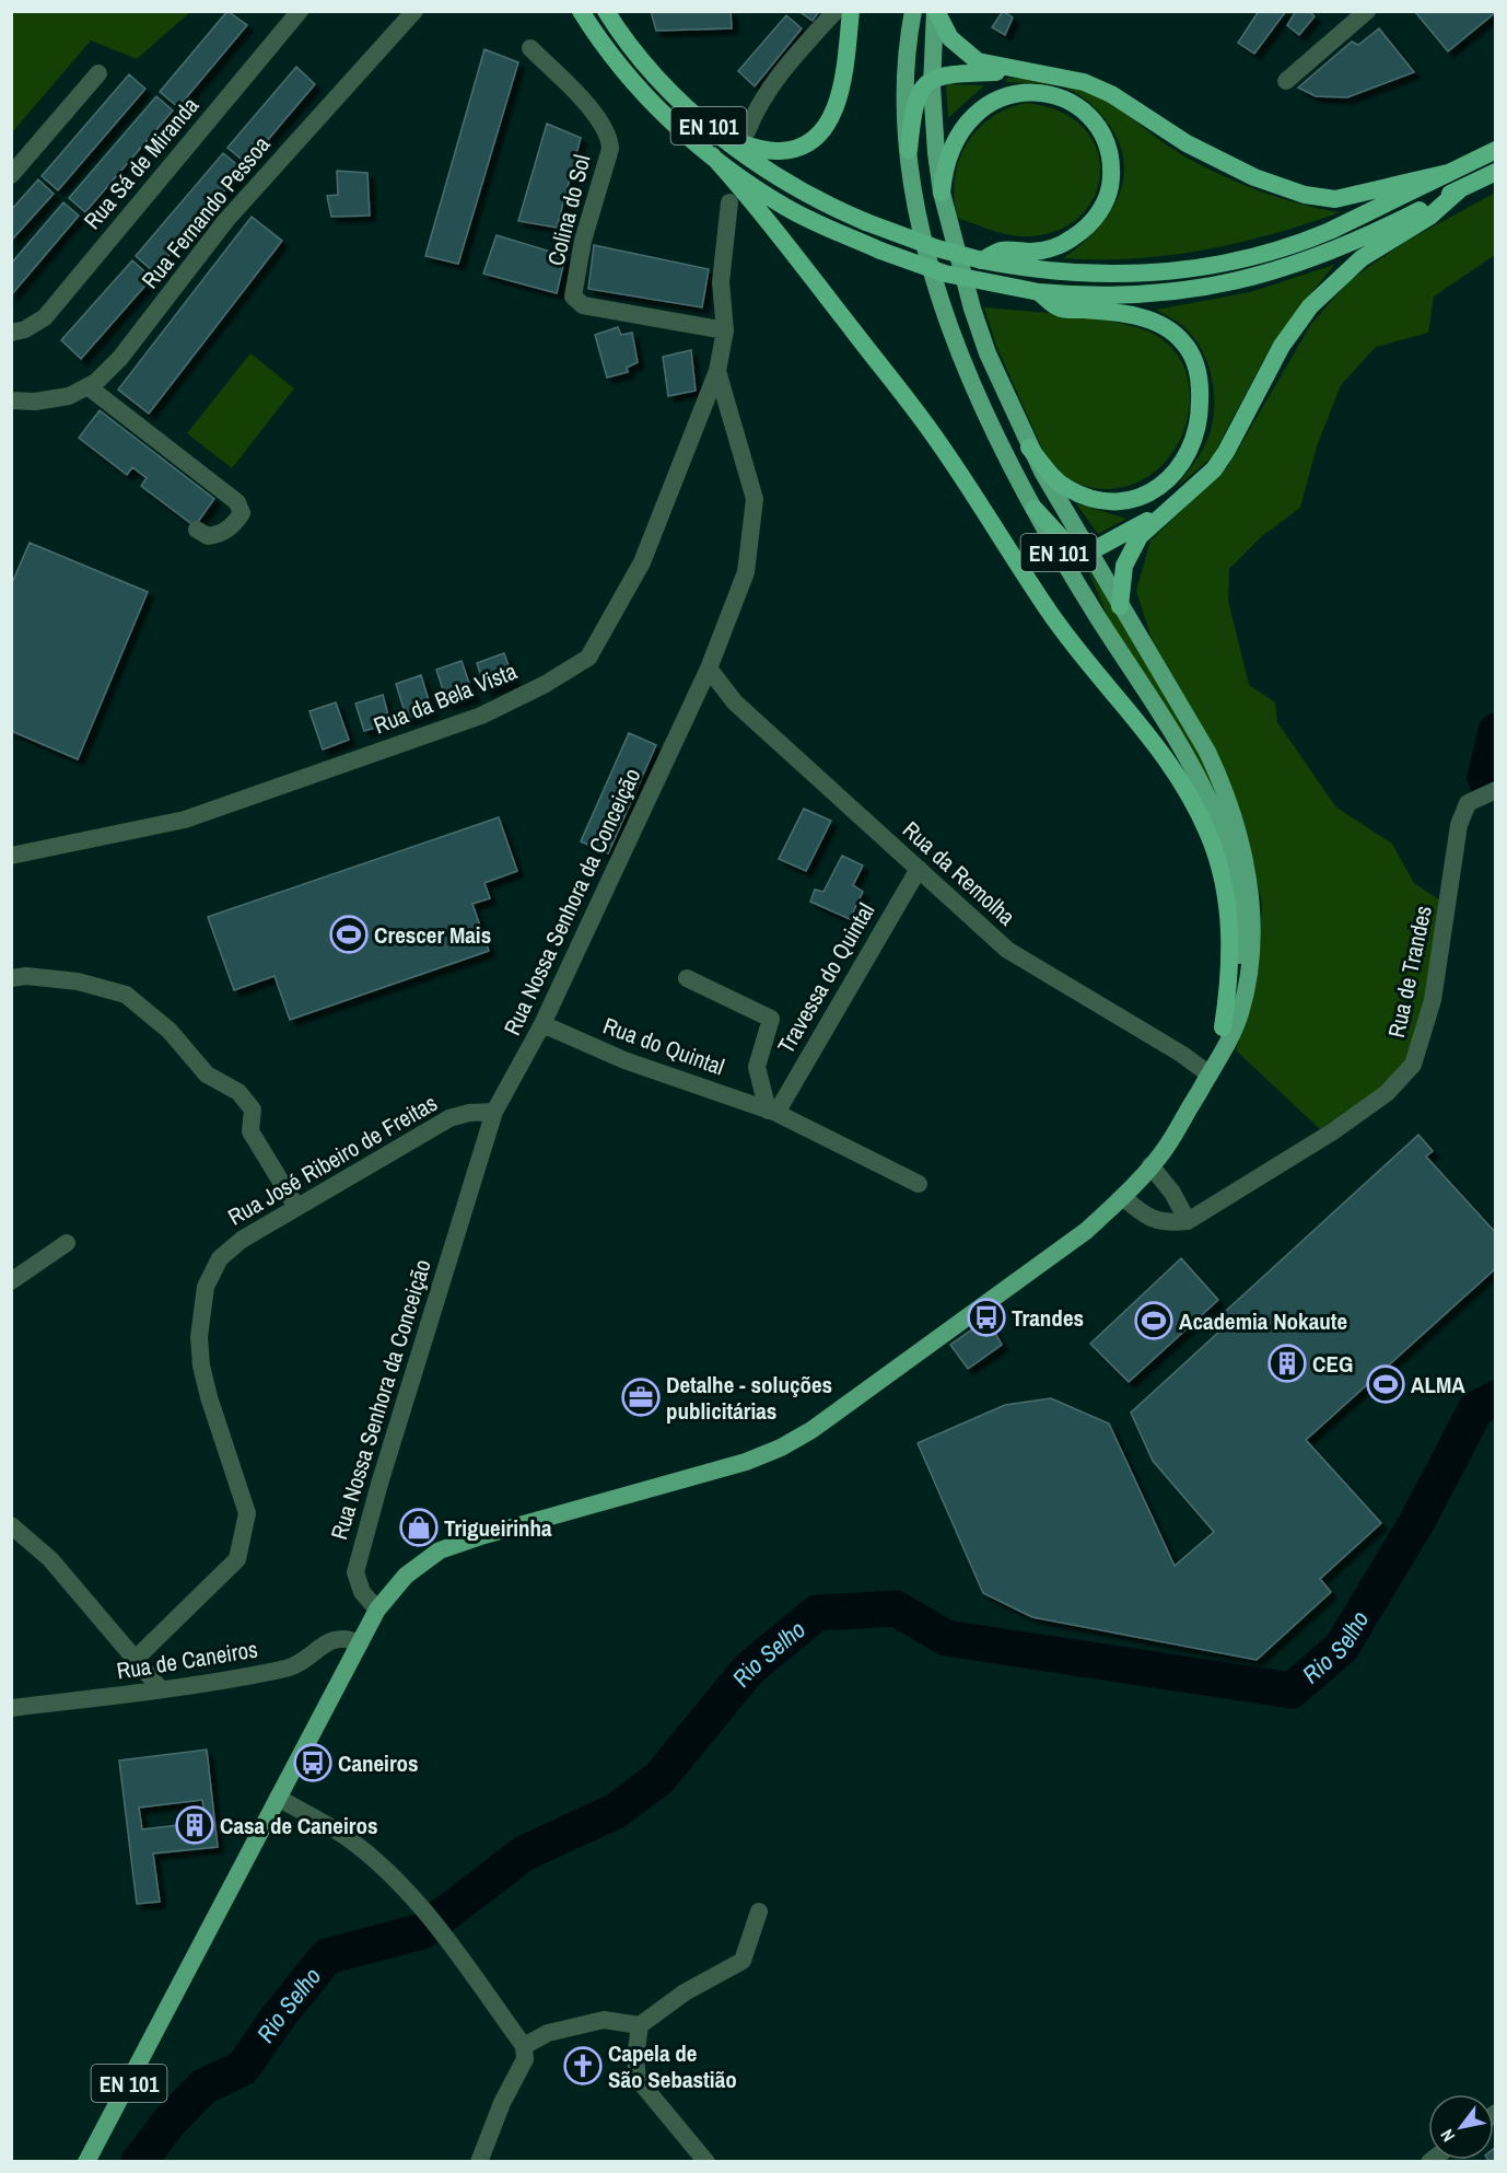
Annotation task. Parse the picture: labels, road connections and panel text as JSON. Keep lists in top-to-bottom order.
{
  "streets": {
    "highway": ["EN 101"],
    "street": [
      "Rua Sá de Miranda",
      "Colina do Sol",
      "Rua Fernando Pessoa",
      "Rua da Bela Vista",
      "Rua da Remolha",
      "Rua Nossa Senhora da Conceição",
      "Rua de Trandes",
      "Travessa do Quintal",
      "Rua do Quintal",
      "Rua José Ribeiro de Freitas",
      "Rua de Caneiros"
    ]
  },
  "crossings": [
    ["EN 101", "Rua da Remolha"],
    ["EN 101", "Rua Nossa Senhora da Conceição"],
    ["EN 101", "Rua de Caneiros"],
    ["Colina do Sol", "Rua Nossa Senhora da Conceição"],
    ["Rua da Bela Vista", "Rua Nossa Senhora da Conceição"],
    ["Rua da Remolha", "Rua Nossa Senhora da Conceição"],
    ["Rua da Remolha", "Travessa do Quintal"],
    ["Rua Nossa Senhora da Conceição", "Rua do Quintal"],
    ["Rua Nossa Senhora da Conceição", "Rua José Ribeiro de Freitas"],
    ["Travessa do Quintal", "Rua do Quintal"]
  ],
  "water": ["Rio Selho"],
  "places": {
    "sports": ["Crescer Mais", "Academia Nokaute", "ALMA"],
    "bus stop": ["Trandes", "Caneiros"],
    "building": ["CEG", "Casa de Caneiros"],
    "office": ["Detalhe - soluções publicitárias"],
    "shop": ["Trigueirinha"],
    "church": ["Capela de São Sebastião"]
  },
  "north": "bottom left"
}
